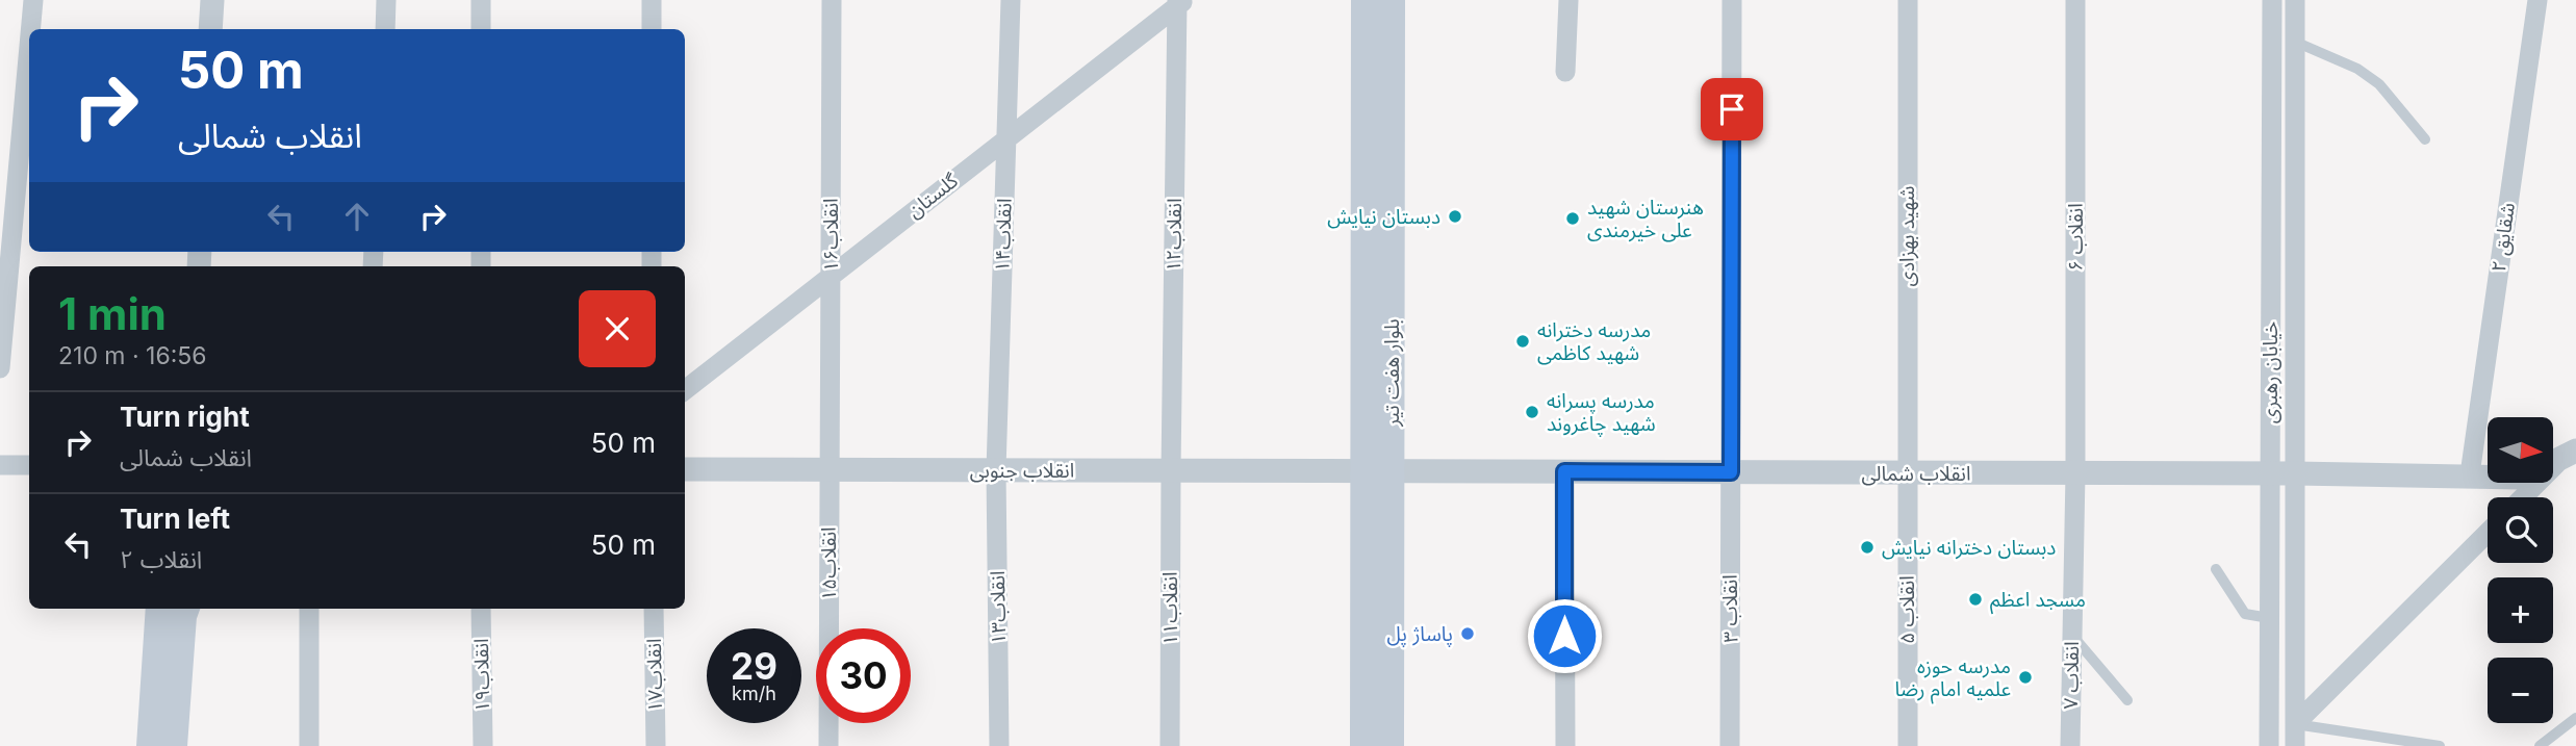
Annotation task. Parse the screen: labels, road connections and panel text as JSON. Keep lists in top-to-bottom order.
{
  "streets": {
    "main road": ["بلوار هفت تیر"],
    "street": [
      "گلستان",
      "انقلاب۱۶",
      "انقلاب۱۴",
      "انقلاب۱۲",
      "شهید بهزادی",
      "انقلاب ۶",
      "شقایق ۲",
      "خیابان رهبری",
      "انقلاب جنوبی",
      "انقلاب شمالی",
      "انقلاب۱۵",
      "انقلاب۱۳",
      "انقلاب۱۱",
      "انقلاب ۳",
      "انقلاب ۵",
      "انقلاب۱۹",
      "انقلاب۱۷",
      "انقلاب ۷"
    ]
  },
  "crossings": [
    ["گلستان", "انقلاب۱۶"],
    ["گلستان", "انقلاب۱۴"],
    ["گلستان", "انقلاب۱۲"],
    ["انقلاب۱۶", "انقلاب جنوبی"],
    ["انقلاب۱۶", "انقلاب۱۵"],
    ["انقلاب۱۴", "انقلاب جنوبی"],
    ["انقلاب۱۴", "انقلاب۱۳"],
    ["انقلاب۱۲", "انقلاب جنوبی"],
    ["انقلاب۱۲", "انقلاب۱۱"],
    ["شهید بهزادی", "انقلاب شمالی"],
    ["شهید بهزادی", "انقلاب ۵"],
    ["انقلاب ۶", "انقلاب شمالی"],
    ["انقلاب ۶", "انقلاب ۷"],
    ["شقایق ۲", "انقلاب شمالی"],
    ["بلوار هفت تیر", "انقلاب جنوبی"],
    ["بلوار هفت تیر", "انقلاب شمالی"],
    ["خیابان رهبری", "انقلاب شمالی"],
    ["انقلاب جنوبی", "انقلاب شمالی"],
    ["انقلاب جنوبی", "انقلاب۱۵"],
    ["انقلاب جنوبی", "انقلاب۱۳"],
    ["انقلاب جنوبی", "انقلاب۱۱"],
    ["انقلاب شمالی", "انقلاب ۳"],
    ["انقلاب شمالی", "انقلاب ۵"],
    ["انقلاب شمالی", "انقلاب ۷"]
  ],
  "places": [
    "دبستان نیایش",
    "هنرستان شهید علی خیرمندی",
    "مدرسه دخترانه شهید کاظمی",
    "مدرسه پسرانه شهید چاغروند",
    "دبستان دخترانه نیایش",
    "مسجد اعظم",
    "پاساژ پل",
    "مدرسه حوزه علمیه امام رضا"
  ],
  "north": "right",
  "page": {
    "turn": ["50 m", "انقلاب شمالی"],
    "heading": ["1 min", "210 m · 16:56"],
    "list": [
      {
        "name": "Turn right",
        "note": "انقلاب شمالی",
        "value": "50 m"
      },
      {
        "name": "Turn left",
        "note": "انقلاب ۲",
        "value": "50 m"
      }
    ],
    "map_buttons": ["+", "−"],
    "speed": "29 km/h",
    "limit": "30"
  }
}
